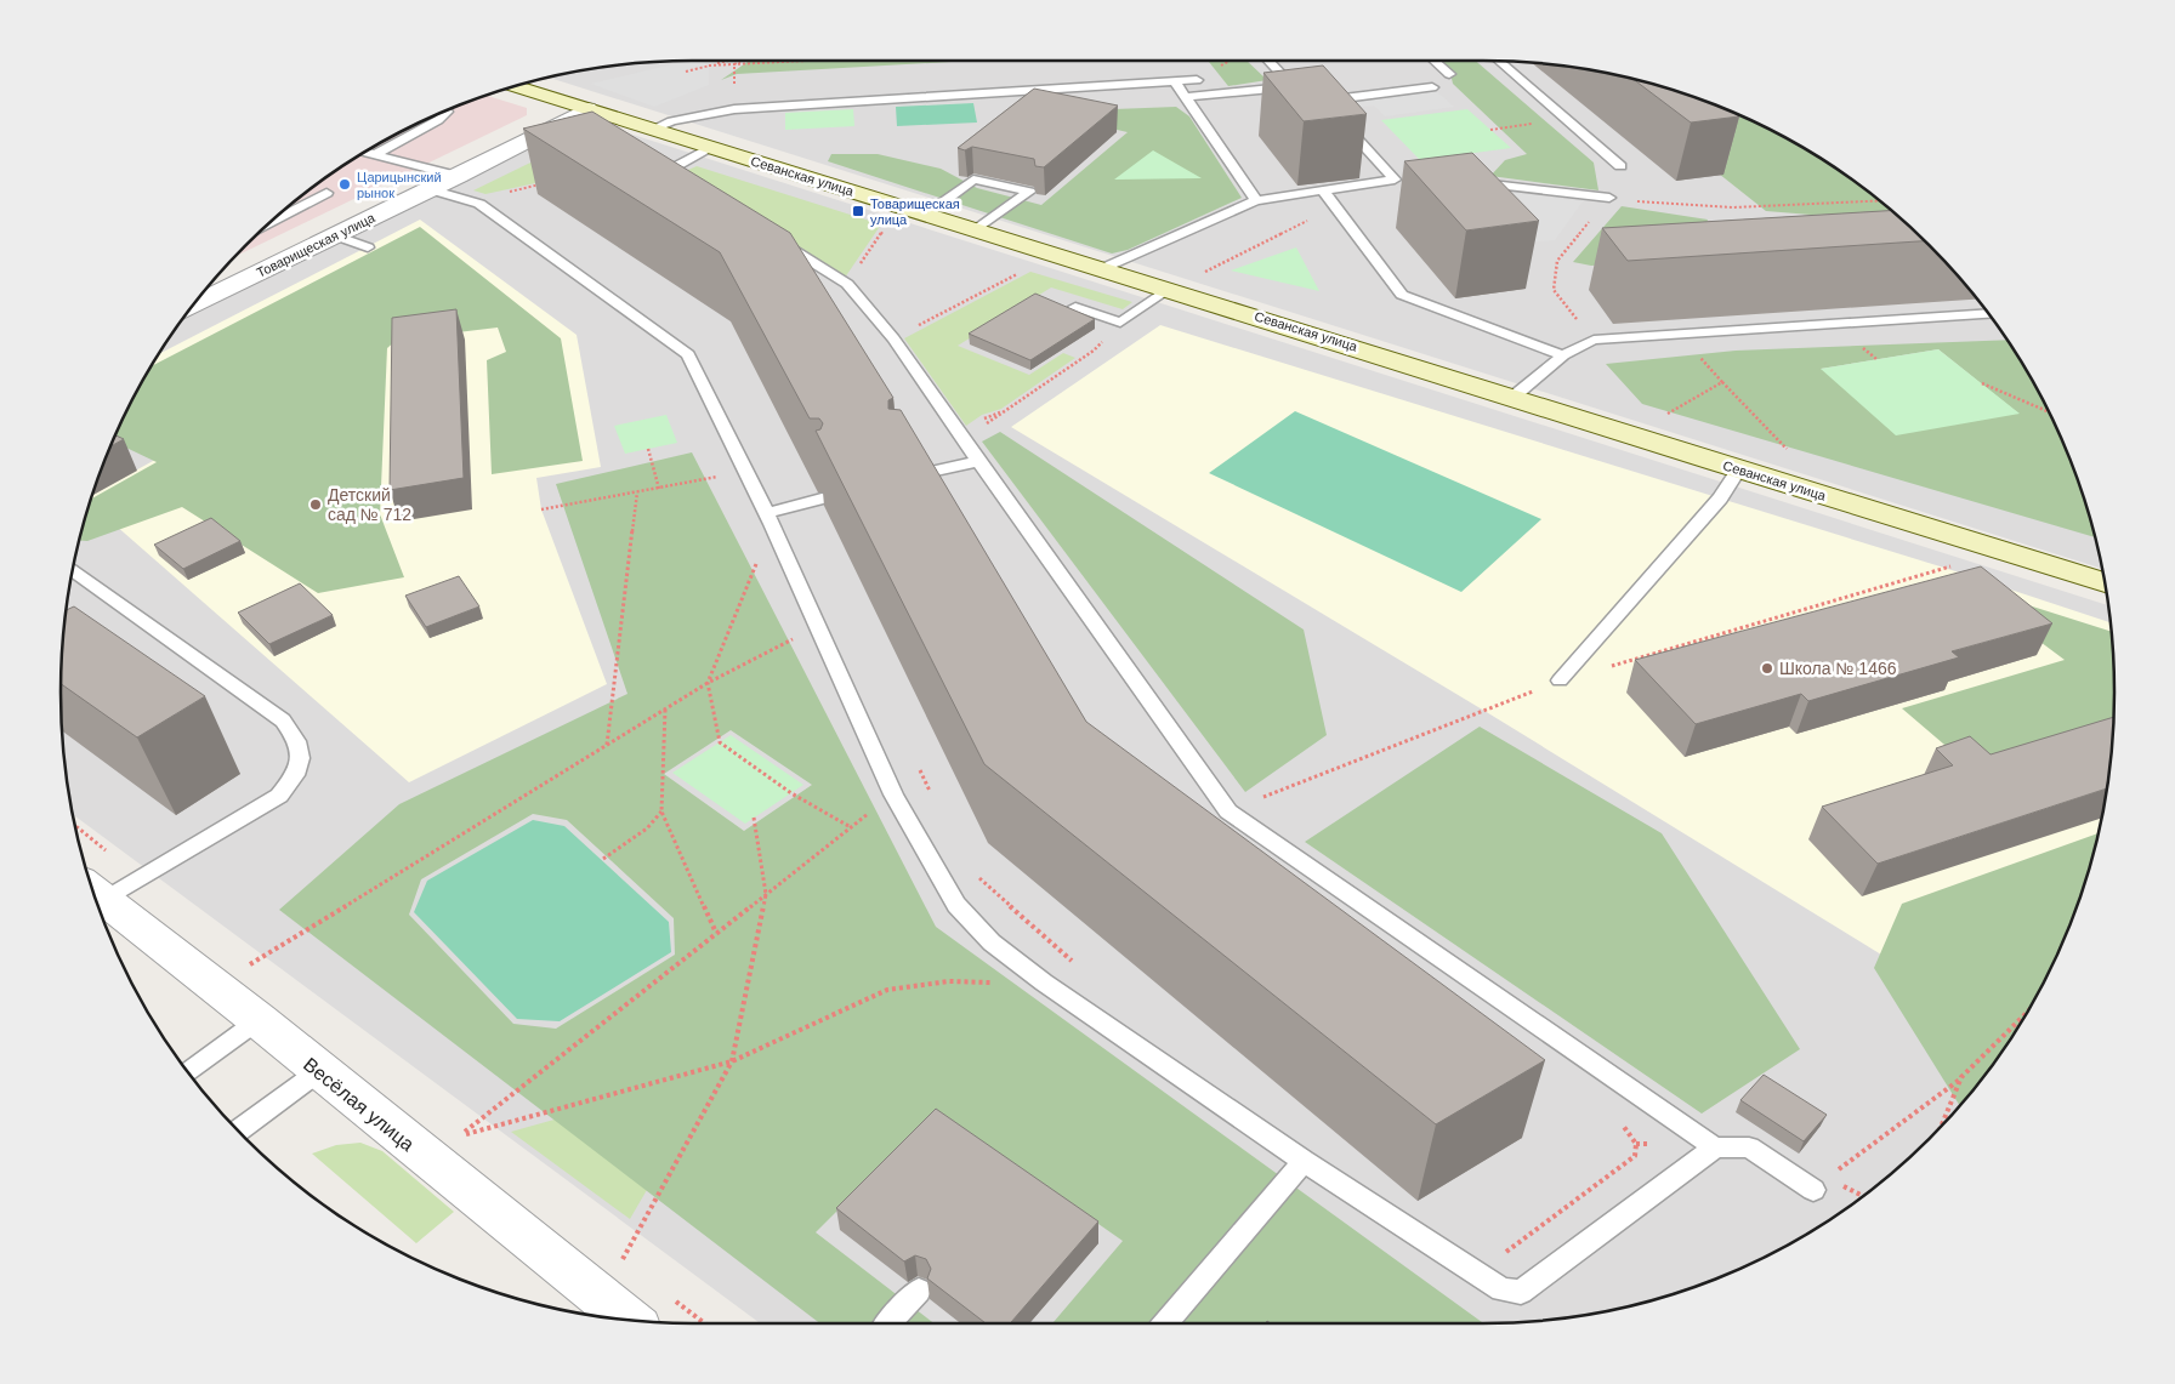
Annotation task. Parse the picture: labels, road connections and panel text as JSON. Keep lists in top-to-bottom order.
{
  "streets": {
    "street": ["Севанская улица", "Товарищеская улица", "Весёлая улица"]
  },
  "crossings": [
    ["Севанская улица", "Товарищеская улица"]
  ],
  "places": {
    "other": ["Царицынский рынок", "Детский сад № 712", "Школа № 1466"],
    "transit": ["Товарищеская улица"]
  }
}
